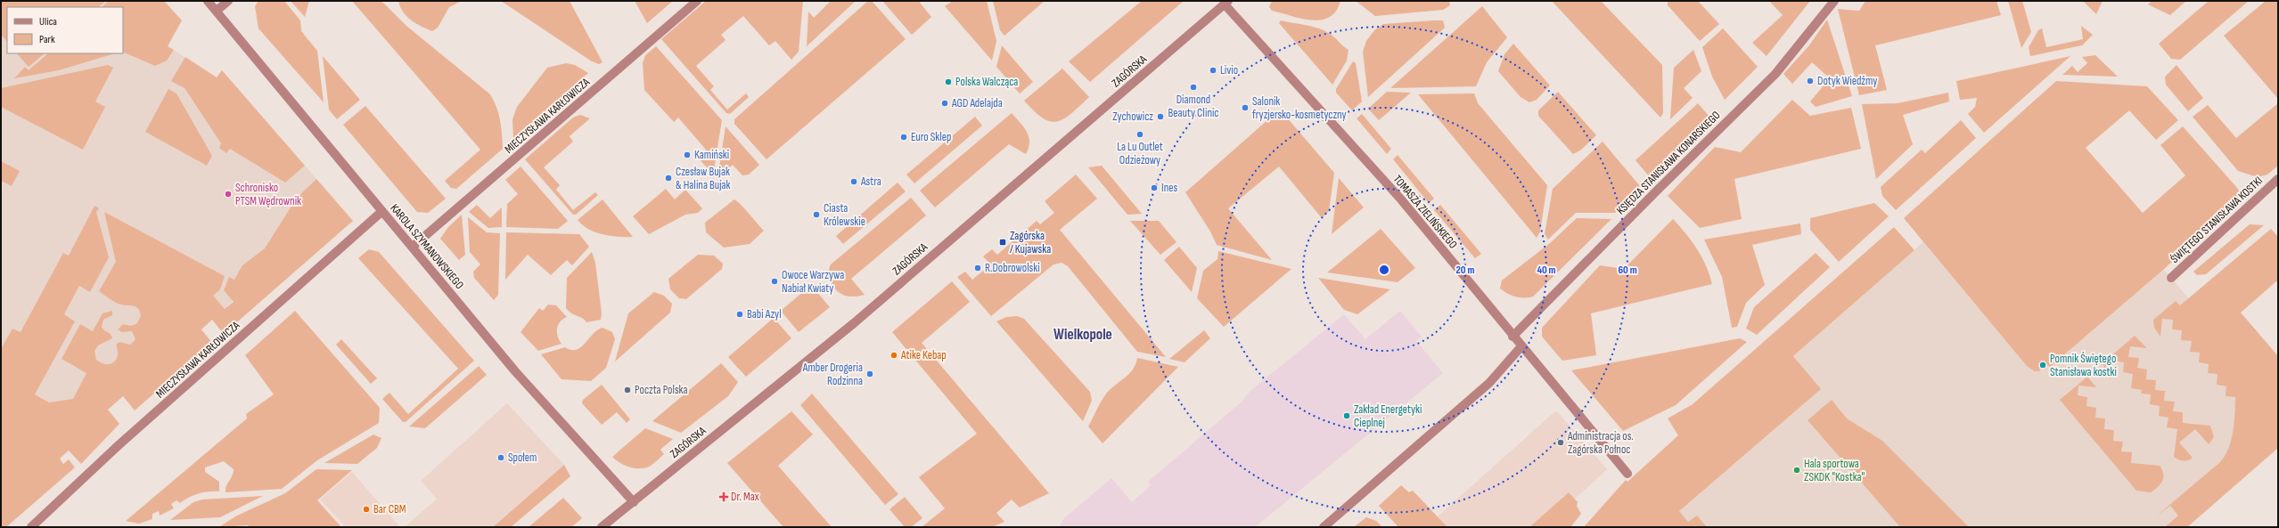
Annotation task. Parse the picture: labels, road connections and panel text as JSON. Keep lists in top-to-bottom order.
{
  "streets": {
    "street": [
      "ZAGÓRSKA",
      "MIECZYSŁAWA KARŁOWICZA",
      "KSIĘDZA STANISŁAWA KONARSKIEGO",
      "TOMASZA ZIELIŃSKIEGO",
      "ŚWIĘTEGO STANISŁAWA KOSTKI",
      "KAROLA SZYMANOWSKIEGO"
    ]
  },
  "crossings": [
    ["ZAGÓRSKA", "TOMASZA ZIELIŃSKIEGO"],
    ["ZAGÓRSKA", "KAROLA SZYMANOWSKIEGO"],
    ["MIECZYSŁAWA KARŁOWICZA", "KAROLA SZYMANOWSKIEGO"],
    ["KSIĘDZA STANISŁAWA KONARSKIEGO", "TOMASZA ZIELIŃSKIEGO"]
  ],
  "districts": ["Wielkopole"],
  "places": {
    "other": [
      "Livio",
      "Dotyk Wiedźmy",
      "Polska Walcząca",
      "Diamond Beauty Clinic",
      "AGD Adelajda",
      "Salonik fryzjersko-kosmetyczny",
      "Zychowicz",
      "La Lu Outlet Odzieżowy",
      "Euro Sklep",
      "Kamiński",
      "Czesław Bujak & Halina Bujak",
      "Astra",
      "Ines",
      "Schronisko PTSM Wędrownik",
      "Ciasta Królewskie",
      "R.Dobrowolski",
      "Owoce Warzywa Nabiał Kwiaty",
      "Babi Azyl",
      "Atike Kebap",
      "Pomnik Świętego Stanisława kostki",
      "Amber Drogeria Rodzinna",
      "Poczta Polska",
      "Zakład Energetyki Cieplnej",
      "Administracja os. Zagórska Połnoc",
      "Społem",
      "Hala sportowa ZSKDK \"Kostka\"",
      "Bar CBM"
    ],
    "transit": ["Zagórska / Kujawska"],
    "health": ["Dr. Max"]
  },
  "legend": ["Ulica", "Park"],
  "rings": ["20 m", "40 m", "60 m"]
}
